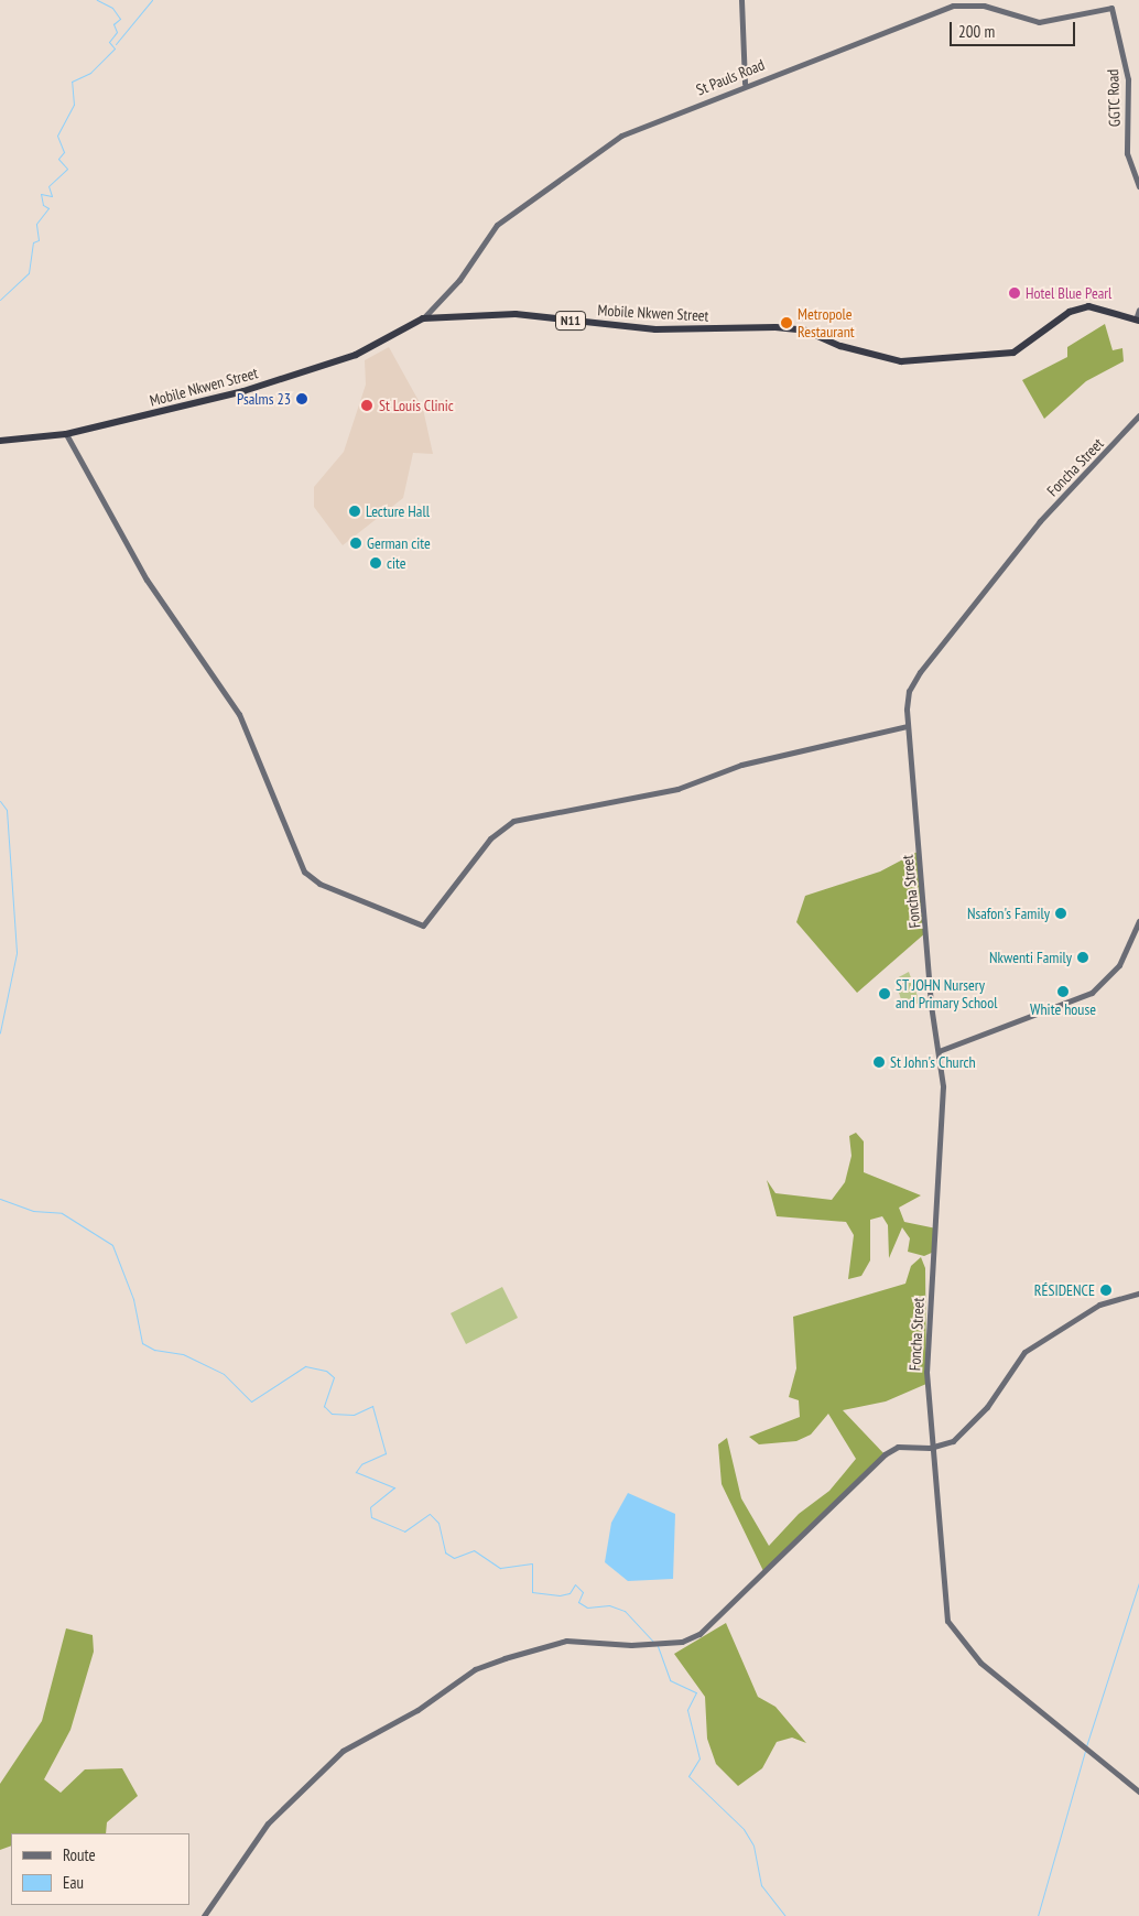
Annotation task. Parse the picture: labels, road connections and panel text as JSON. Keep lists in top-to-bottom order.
{
  "streets": {
    "highway": ["Mobile Nkwen Street", "N11"],
    "street": ["St Pauls Road", "GGTC Road", "Foncha Street"]
  },
  "crossings": [
    ["St Pauls Road", "GGTC Road"],
    ["St Pauls Road", "Mobile Nkwen Street"]
  ],
  "places": [
    "Hotel Blue Pearl",
    "Metropole Restaurant",
    "Psalms 23",
    "St Louis Clinic",
    "Lecture Hall",
    "German cite",
    "cite",
    "Nsafon's Family",
    "Nkwenti Family",
    "White house",
    "ST JOHN Nursery and Primary School",
    "St John's Church",
    "RÉSIDENCE"
  ],
  "legend": ["Route", "Eau"],
  "scale_bar": "200 m"
}
